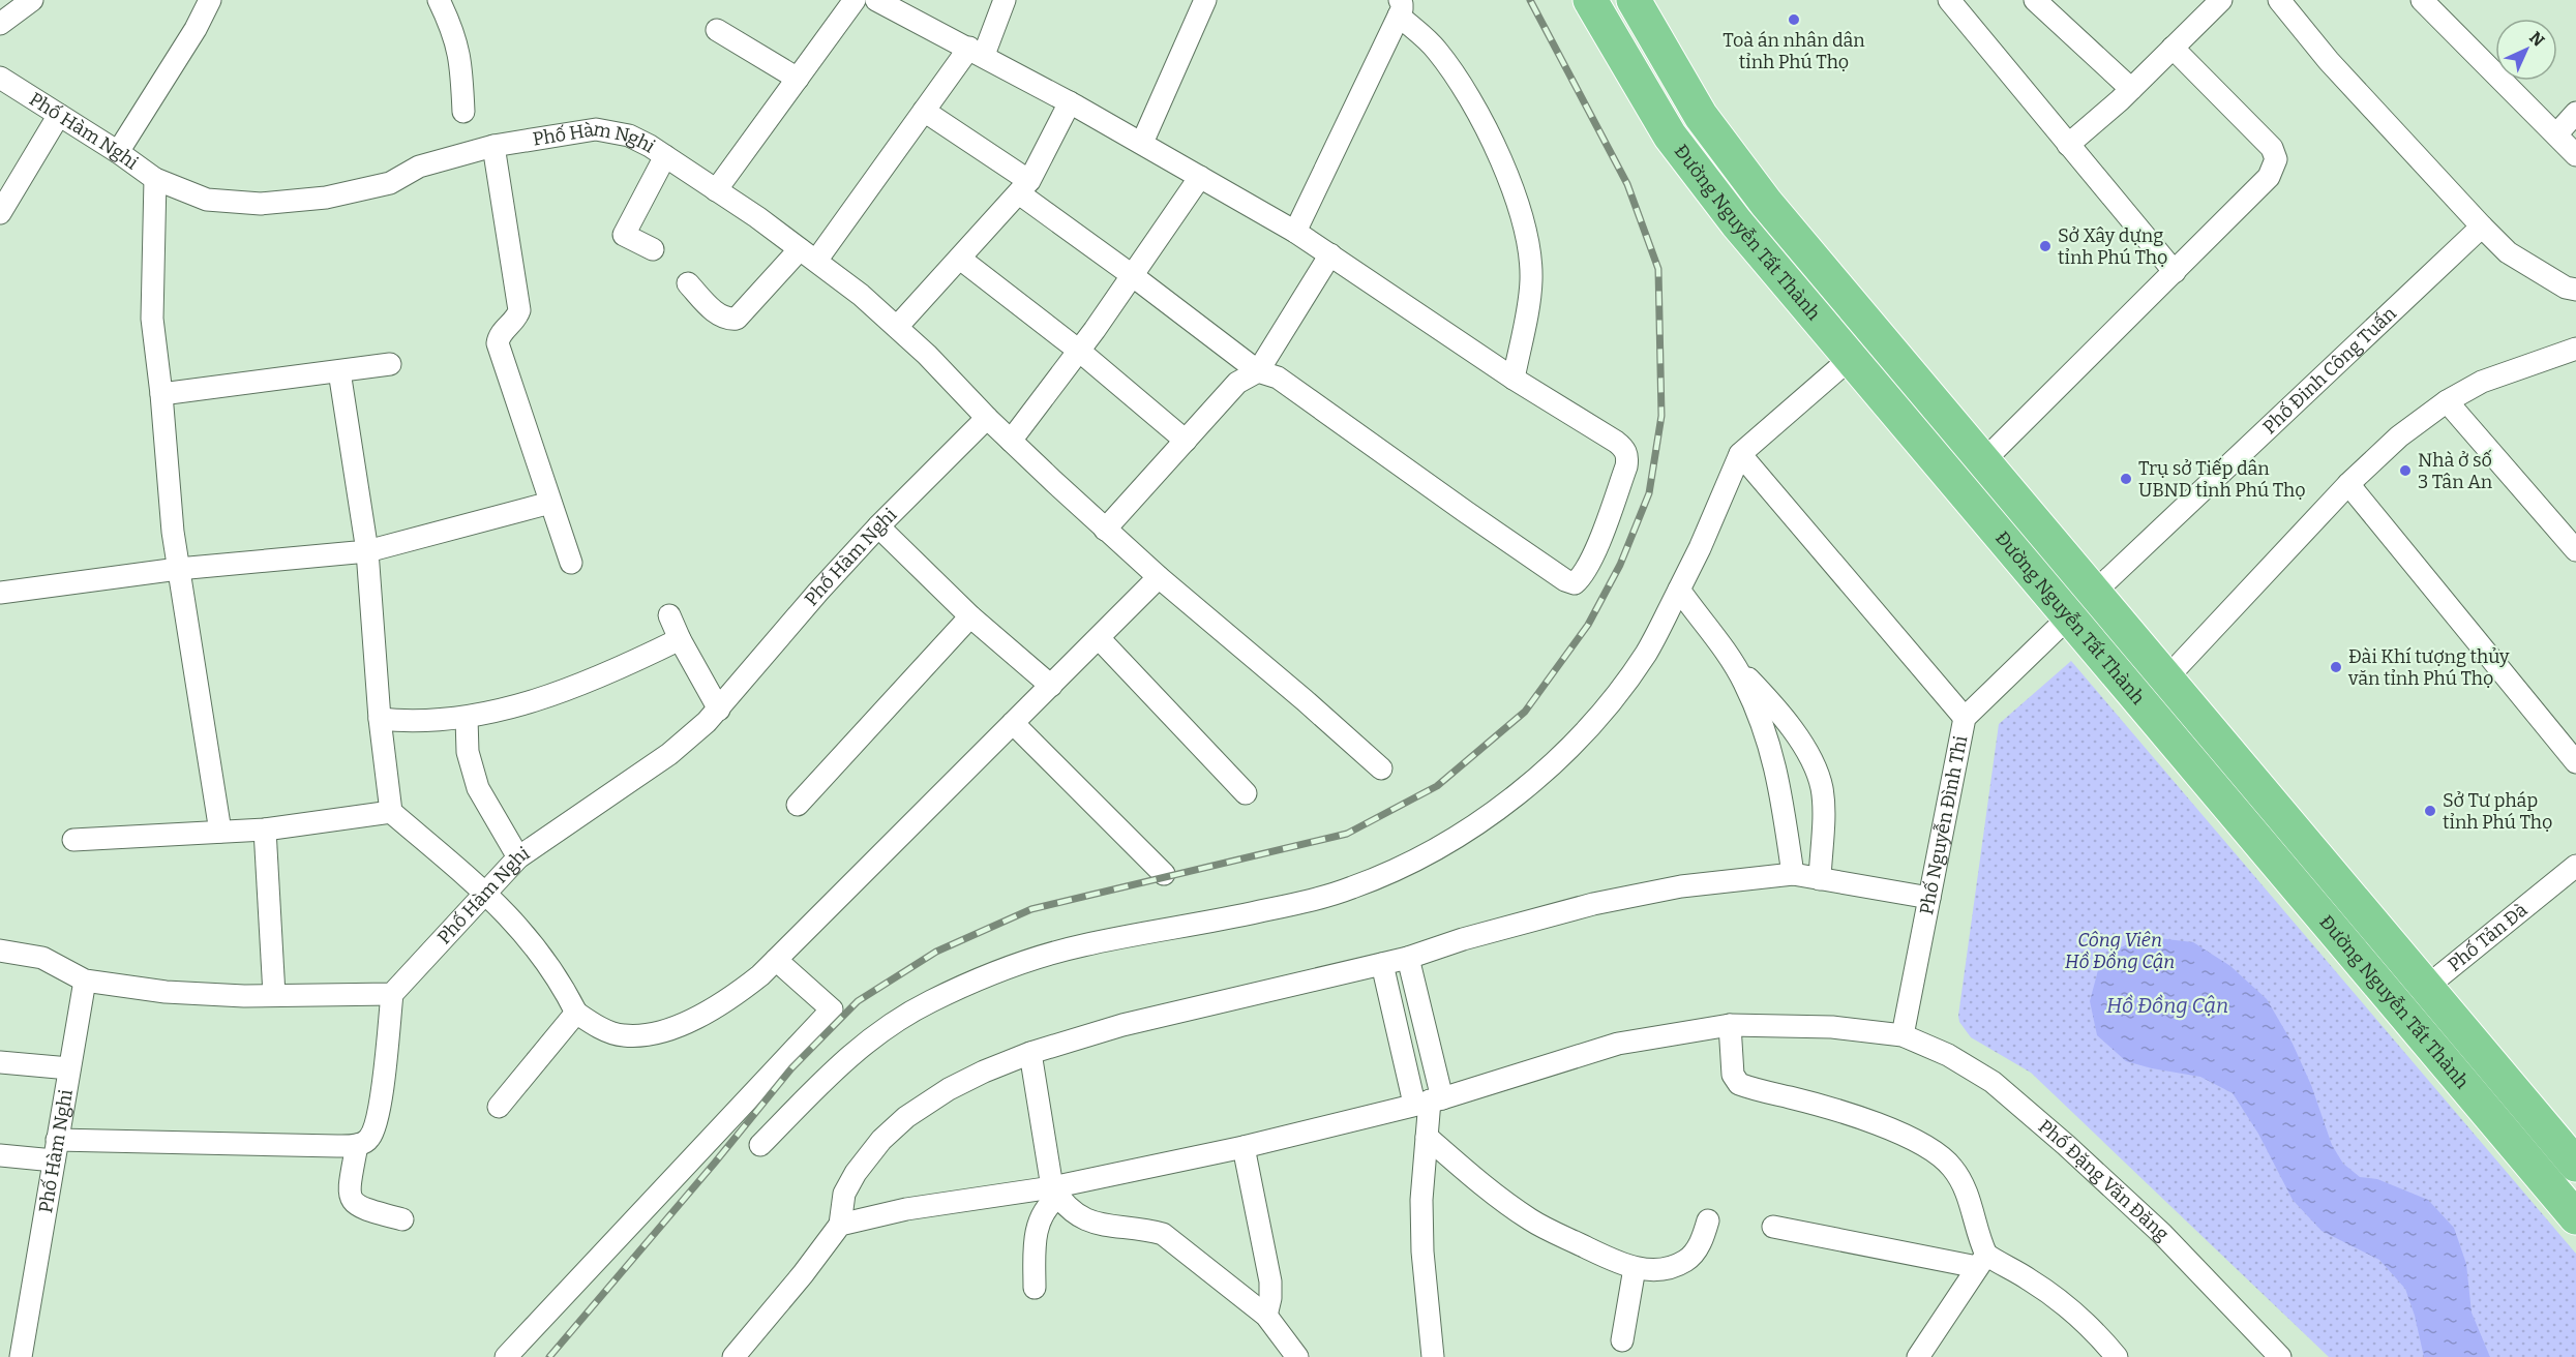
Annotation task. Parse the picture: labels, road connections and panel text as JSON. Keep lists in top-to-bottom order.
{
  "streets": {
    "main road": ["Đường Nguyễn Tất Thành"],
    "street": [
      "Phố Hàm Nghi",
      "Phố Đinh Công Tuấn",
      "Phố Nguyễn Đình Thi",
      "Phố Tản Đà",
      "Phố Đặng Văn Đăng"
    ]
  },
  "crossings": [
    ["Đường Nguyễn Tất Thành", "Phố Đinh Công Tuấn"],
    ["Đường Nguyễn Tất Thành", "Phố Nguyễn Đình Thi"],
    ["Đường Nguyễn Tất Thành", "Phố Tản Đà"],
    ["Phố Đinh Công Tuấn", "Phố Nguyễn Đình Thi"],
    ["Phố Nguyễn Đình Thi", "Phố Đặng Văn Đăng"]
  ],
  "water": ["Hồ Đồng Cận"],
  "parks": ["Công Viên Hồ Đồng Cận"],
  "places": [
    "Toà án nhân dân tỉnh Phú Thọ",
    "Sở Xây dựng tỉnh Phú Thọ",
    "Nhà ở số 3 Tân An",
    "Trụ sở Tiếp dân UBND tỉnh Phú Thọ",
    "Đài Khí tượng thủy văn tỉnh Phú Thọ",
    "Sở Tư pháp tỉnh Phú Thọ"
  ],
  "north": "top right"
}
